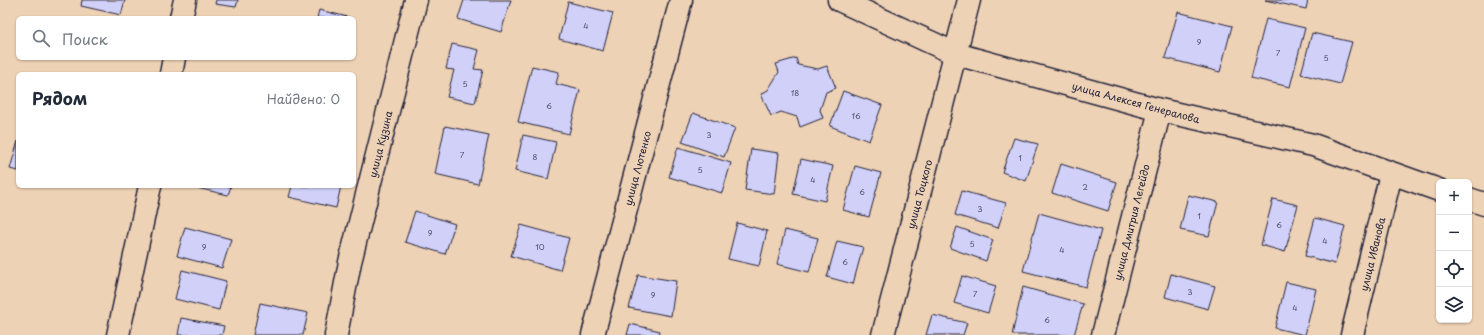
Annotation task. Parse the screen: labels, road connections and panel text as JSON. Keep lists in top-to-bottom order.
{
  "streets": {
    "street": [
      "улица Алексея Генералова",
      "улица Кузина",
      "улица Лютенко",
      "улица Тоцкого",
      "улица Дмитрия Легейдо",
      "улица Иванова"
    ]
  },
  "crossings": [
    ["улица Алексея Генералова", "улица Тоцкого"],
    ["улица Алексея Генералова", "улица Дмитрия Легейдо"],
    ["улица Алексея Генералова", "улица Иванова"]
  ],
  "house_numbers": [
    "4",
    "9",
    "7",
    "5",
    "5",
    "18",
    "6",
    "16",
    "3",
    "7",
    "8",
    "1",
    "5",
    "4",
    "2",
    "6",
    "3",
    "1",
    "6",
    "9",
    "4",
    "5",
    "9",
    "10",
    "4",
    "6",
    "3",
    "7",
    "9",
    "4",
    "6"
  ],
  "page": {
    "search": "Поиск",
    "heading": ["Рядом", "Найдено: 0"],
    "map_buttons": ["+", "−"]
  }
}
